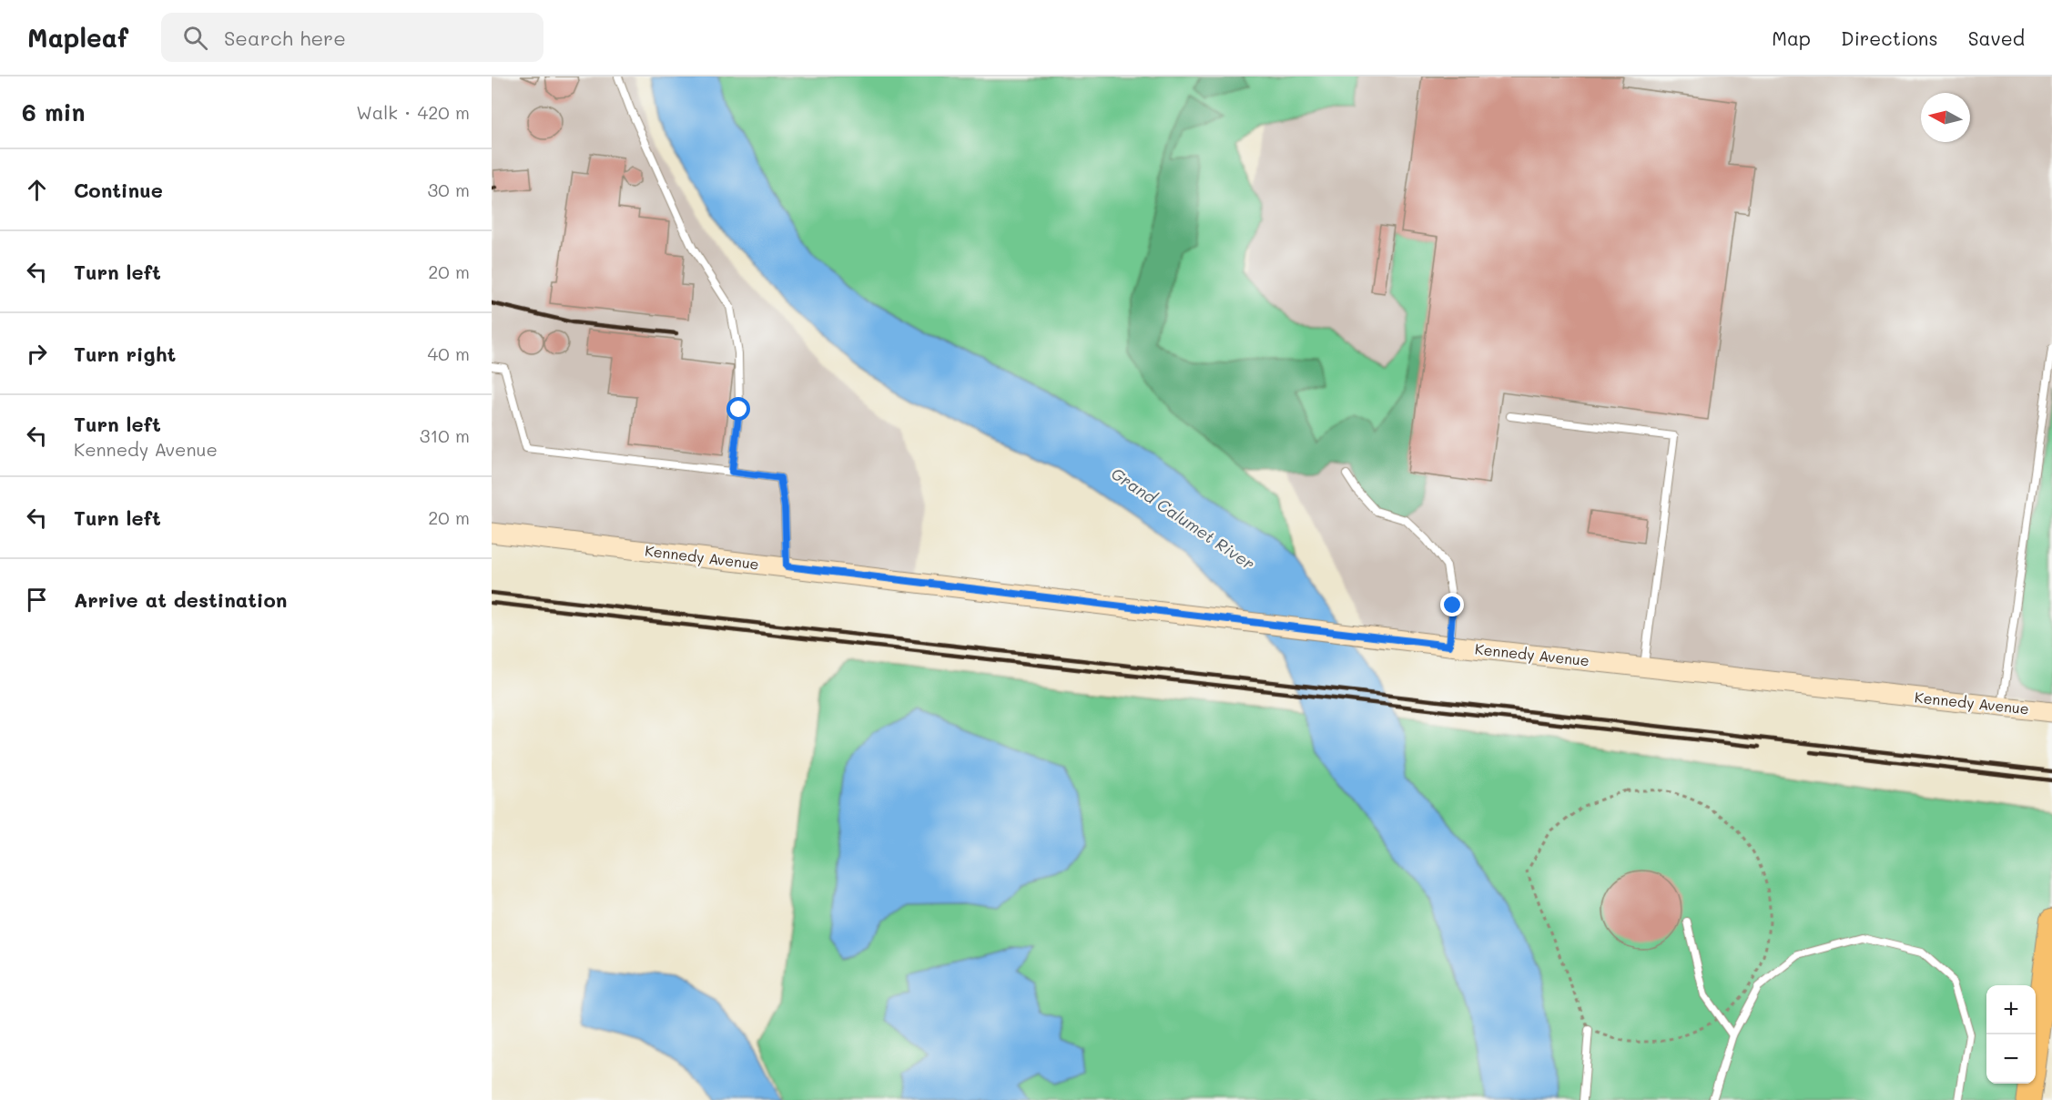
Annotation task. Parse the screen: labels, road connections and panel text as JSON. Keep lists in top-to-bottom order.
{
  "streets": {
    "main road": ["Kennedy Avenue"]
  },
  "water": ["Grand Calumet River"],
  "north": "left",
  "page": {
    "header": "Mapleaf",
    "search": "Search here",
    "nav": ["Map", "Directions", "Saved"],
    "heading": ["6 min", "Walk · 420 m"],
    "list": [
      ["Continue", "30 m"],
      ["Turn left", "20 m"],
      ["Turn right", "40 m"],
      ["Turn left", "Kennedy Avenue", "310 m"],
      ["Turn left", "20 m"],
      "Arrive at destination"
    ],
    "map_buttons": ["+", "−"]
  }
}
